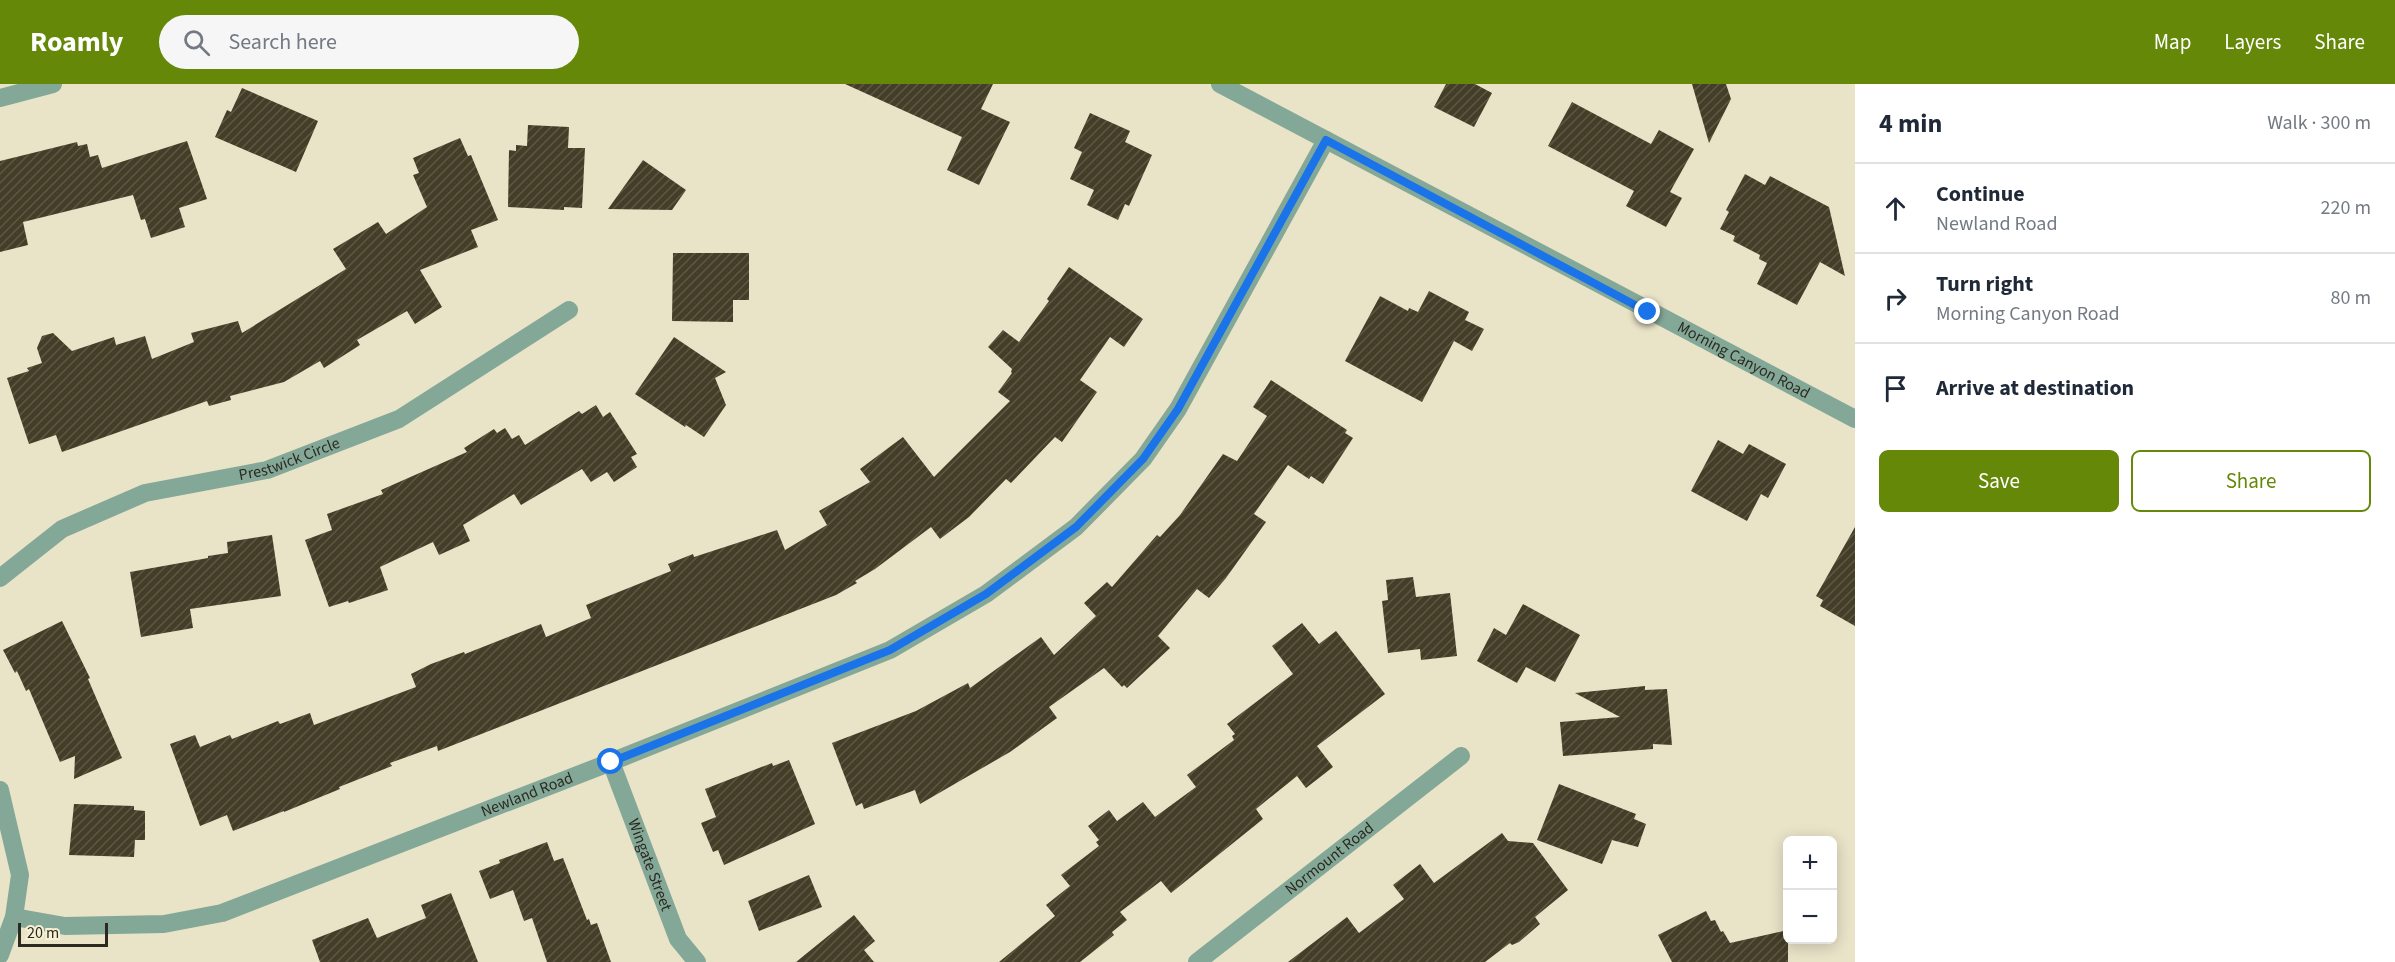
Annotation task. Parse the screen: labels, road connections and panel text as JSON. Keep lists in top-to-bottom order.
{
  "streets": {
    "street": [
      "Morning Canyon Road",
      "Prestwick Circle",
      "Newland Road",
      "Normount Road",
      "Wingate Street"
    ]
  },
  "crossings": [
    ["Morning Canyon Road", "Newland Road"],
    ["Newland Road", "Wingate Street"]
  ],
  "scale_bar": "20 m",
  "page": {
    "header": "Roamly",
    "search": "Search here",
    "nav": ["Map", "Layers", "Share"],
    "heading": ["4 min", "Walk · 300 m"],
    "list": [
      ["Continue", "Newland Road", "220 m"],
      ["Turn right", "Morning Canyon Road", "80 m"],
      "Arrive at destination"
    ],
    "buttons": ["Save", "Share"],
    "map_buttons": ["+", "−"],
    "scale": "20 m"
  }
}
